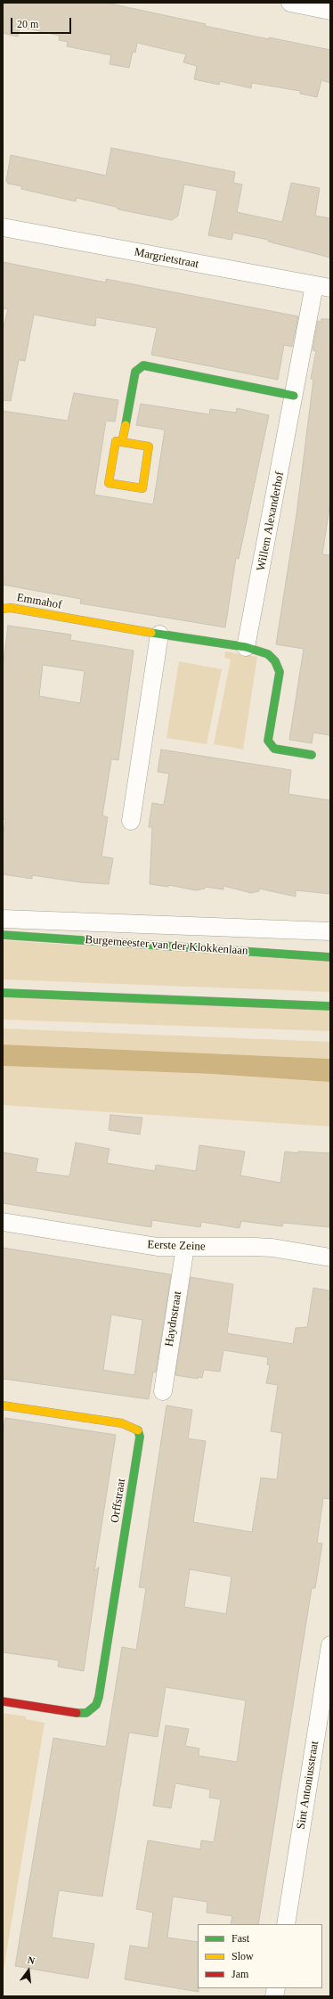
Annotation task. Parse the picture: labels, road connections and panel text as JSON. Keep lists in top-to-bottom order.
{
  "streets": {
    "street": [
      "Margrietstraat",
      "Willem Alexanderhof",
      "Emmahof",
      "Burgemeester van der Klokkenlaan",
      "Eerste Zeine",
      "Haydnstraat",
      "Orffstraat",
      "Sint Antoniusstraat"
    ]
  },
  "crossings": [
    ["Margrietstraat", "Willem Alexanderhof"],
    ["Eerste Zeine", "Haydnstraat"]
  ],
  "legend": ["Fast", "Slow", "Jam"],
  "scale_bar": "20 m",
  "north": "top"
}
